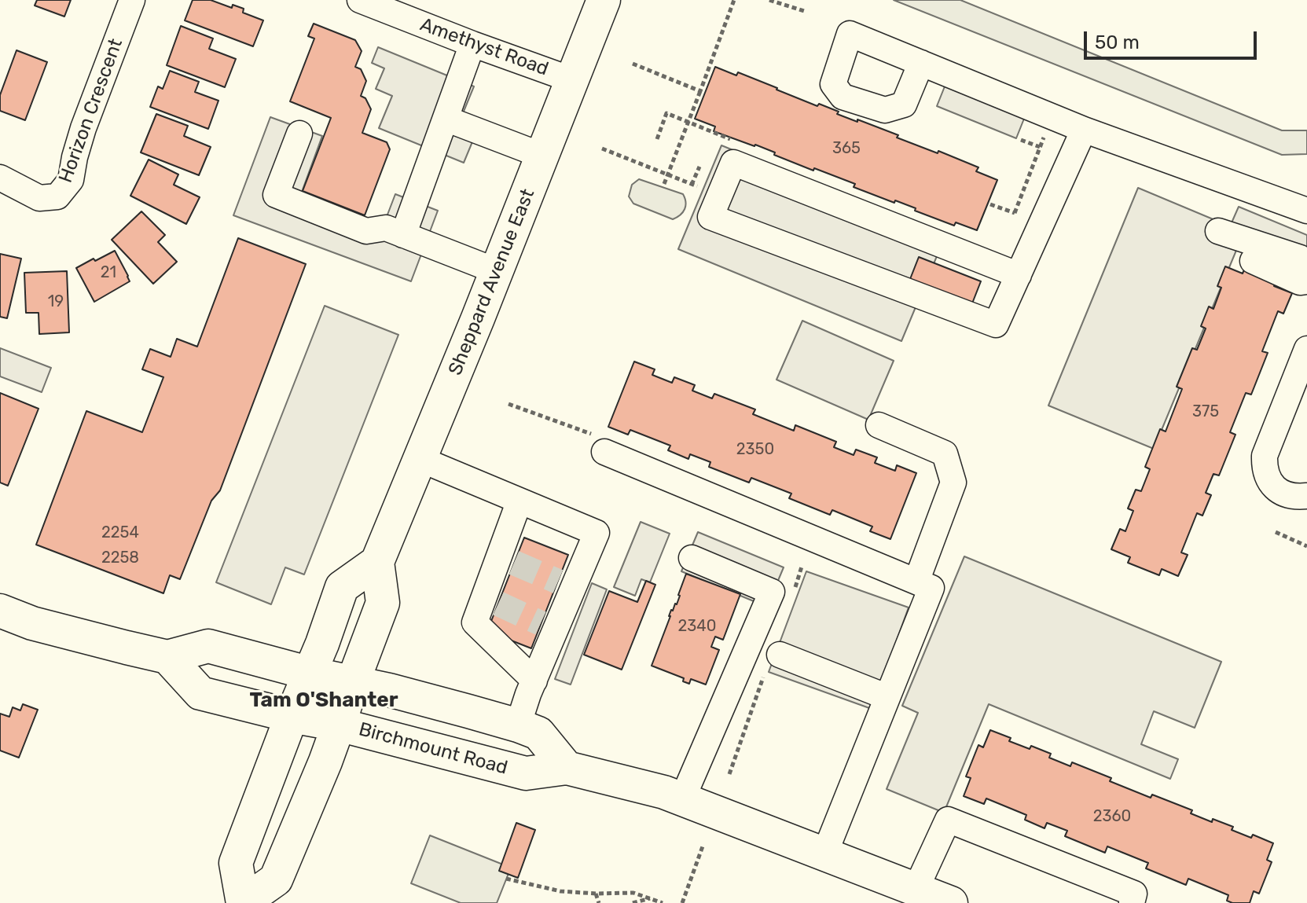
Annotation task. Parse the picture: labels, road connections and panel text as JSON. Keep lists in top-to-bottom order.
{
  "streets": {
    "main road": ["Sheppard Avenue East", "Birchmount Road"],
    "street": ["Amethyst Road", "Horizon Crescent"]
  },
  "crossings": [
    ["Amethyst Road", "Sheppard Avenue East"]
  ],
  "districts": ["Tam O'Shanter"],
  "house_numbers": [
    "365",
    "21",
    "19",
    "375",
    "2350",
    "2254",
    "2258",
    "2340",
    "2360"
  ],
  "scale_bar": "50 m"
}
